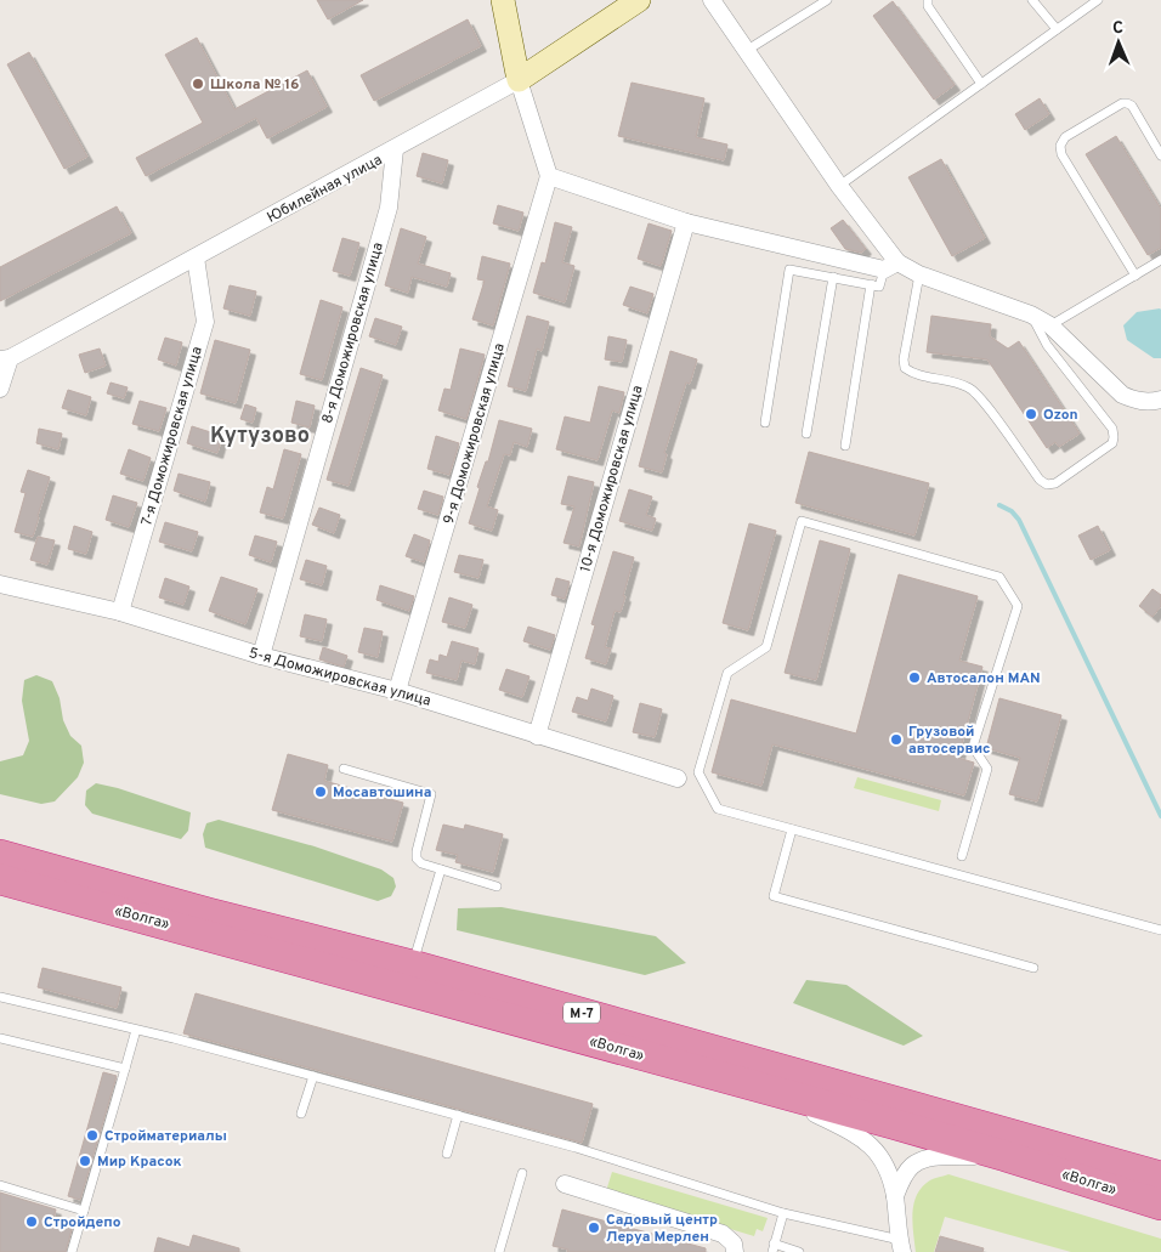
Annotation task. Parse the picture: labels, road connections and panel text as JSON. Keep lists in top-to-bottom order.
{
  "streets": {
    "highway": ["«Волга»", "М-7"],
    "street": [
      "Юбилейная улица",
      "8-я Доможировская улица",
      "9-я Доможировская улица",
      "7-я Доможировская улица",
      "10-я Доможировская улица",
      "5-я Доможировская улица"
    ]
  },
  "crossings": [
    ["Юбилейная улица", "8-я Доможировская улица"],
    ["Юбилейная улица", "7-я Доможировская улица"],
    ["8-я Доможировская улица", "5-я Доможировская улица"],
    ["9-я Доможировская улица", "5-я Доможировская улица"],
    ["7-я Доможировская улица", "5-я Доможировская улица"],
    ["10-я Доможировская улица", "5-я Доможировская улица"]
  ],
  "districts": ["Кутузово"],
  "places": [
    "Школа № 16",
    "Ozon",
    "Автосалон MAN",
    "Грузовой автосервис",
    "Мосавтошина",
    "Стройматериалы",
    "Мир Красок",
    "Стройдепо",
    "Садовый центр Леруа Мерлен"
  ],
  "north": "top"
}
